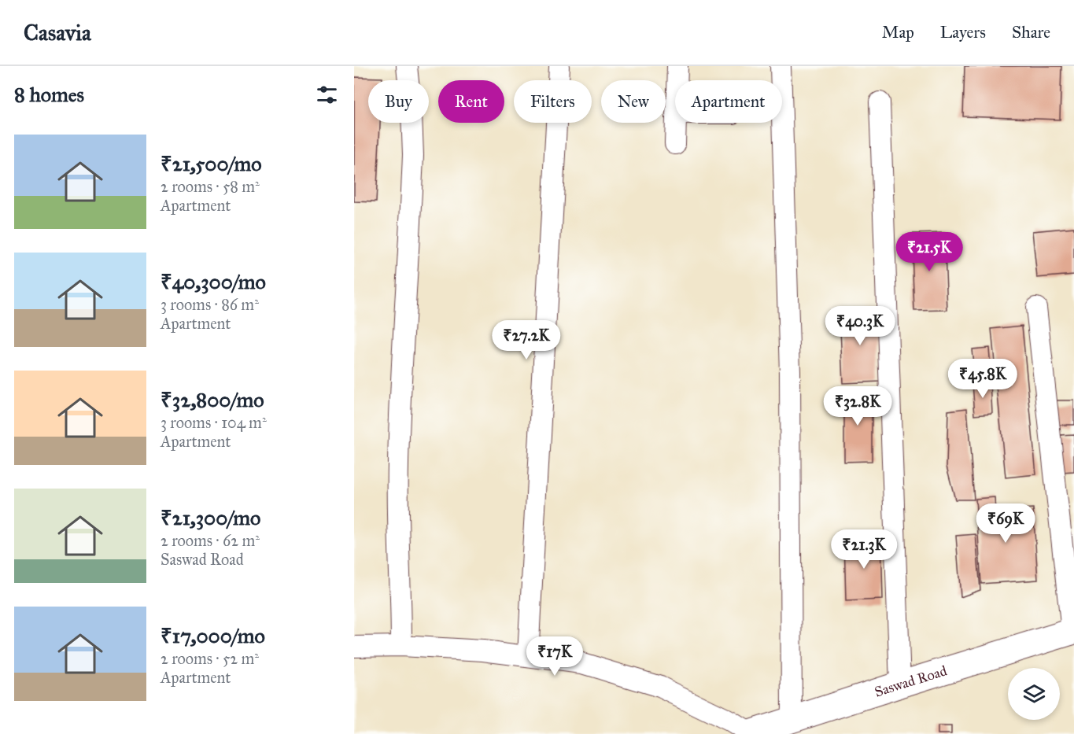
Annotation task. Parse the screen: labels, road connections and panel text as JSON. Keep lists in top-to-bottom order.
{
  "streets": {
    "highway": ["Saswad Road"]
  },
  "page": {
    "header": "Casavia",
    "nav": ["Map", "Layers", "Share"],
    "heading": "8 homes",
    "chip": [
      "Buy",
      "Rent",
      "Filters",
      "New",
      "Apartment"
    ],
    "list": [
      {
        "name": "₹21,500/mo",
        "note": "2 rooms · 58 m² · Apartment"
      },
      {
        "name": "₹40,300/mo",
        "note": "3 rooms · 86 m² · Apartment"
      },
      {
        "name": "₹32,800/mo",
        "note": "3 rooms · 104 m² · Apartment"
      },
      {
        "name": "₹21,300/mo",
        "note": "2 rooms · 62 m² · Saswad Road"
      },
      {
        "name": "₹17,000/mo",
        "note": "2 rooms · 52 m² · Apartment"
      }
    ],
    "price": [
      "₹21.5K",
      "₹40.3K",
      "₹27.2K",
      "₹45.8K",
      "₹32.8K",
      "₹69K",
      "₹21.3K",
      "₹17K"
    ]
  }
}
